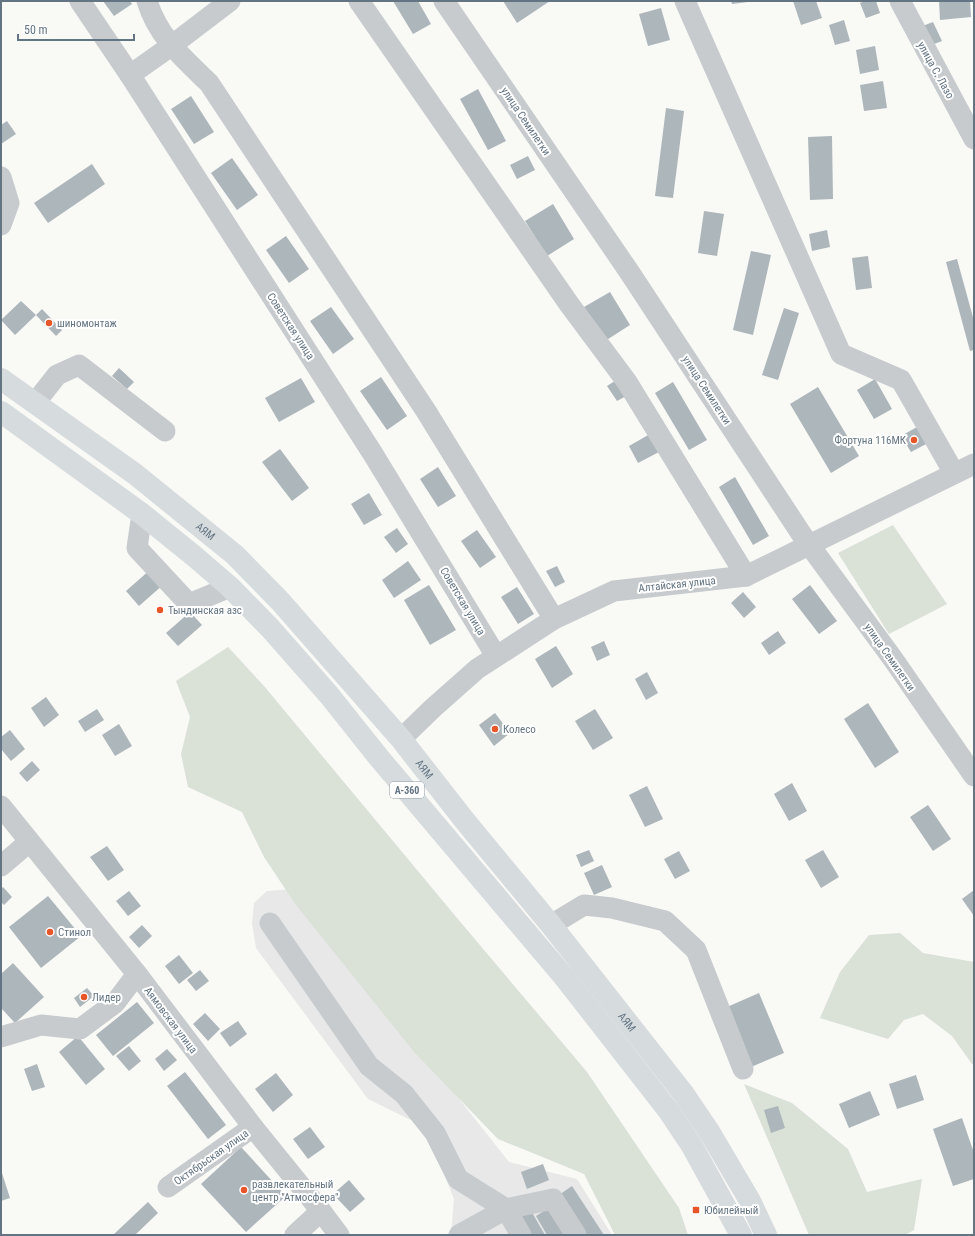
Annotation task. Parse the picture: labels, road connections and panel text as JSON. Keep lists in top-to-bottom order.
{
  "streets": {
    "highway": ["АЯМ", "А-360"],
    "street": [
      "улица С. Лазо",
      "улица Семилетки",
      "Советская улица",
      "Алтайская улица",
      "Аямовская улица",
      "Октябрьская улица"
    ]
  },
  "crossings": [
    ["улица Семилетки", "Алтайская улица"],
    ["Советская улица", "Алтайская улица"],
    ["АЯМ", "Алтайская улица"],
    ["Аямовская улица", "Октябрьская улица"]
  ],
  "places": {
    "other": [
      "шиномонтаж",
      "Фортуна 116МК",
      "Тындинская азс",
      "Колесо",
      "Стинол",
      "Лидер",
      "развлекательный центр \"Атмосфера\""
    ],
    "transit": ["Юбилейный"]
  },
  "scale_bar": "50 m"
}
